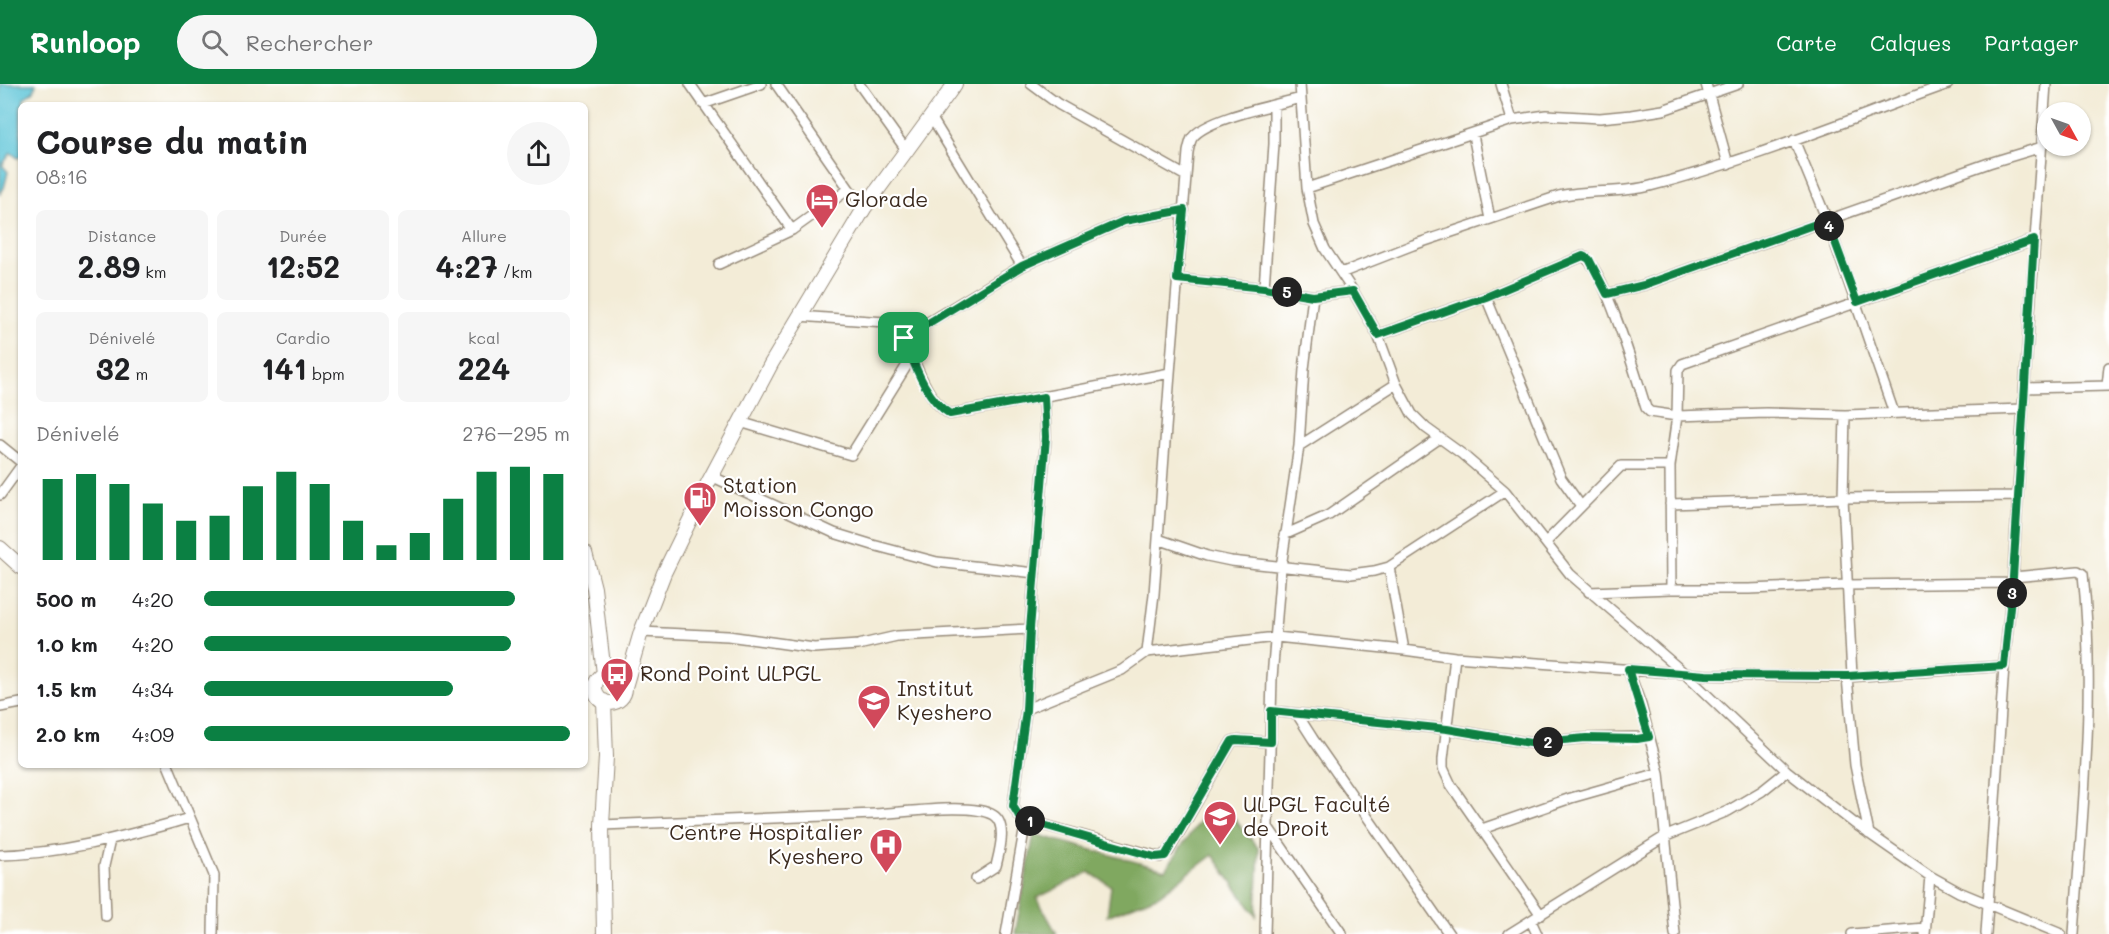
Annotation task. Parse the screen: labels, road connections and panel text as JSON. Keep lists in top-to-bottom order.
{
  "places": {
    "hotel": ["Glorade"],
    "fuel station": ["Station Moisson Congo"],
    "bus stop": ["Rond Point ULPGL"],
    "school or university": ["Institut Kyeshero", "ULPGL Faculté de Droit"],
    "hospital": ["Centre Hospitalier Kyeshero"]
  },
  "north": "bottom right",
  "page": {
    "header": "Runloop",
    "search": "Rechercher",
    "nav": ["Carte", "Calques", "Partager"],
    "heading": ["Course du matin", "08:16"],
    "stats": [
      ["Distance", "2.89 km"],
      ["Durée", "12:52"],
      ["Allure", "4:27 /km"],
      ["Dénivelé", "32 m"],
      ["Cardio", "141 bpm"],
      ["kcal", "224"]
    ],
    "pins": [
      "4",
      "5",
      "3",
      "2",
      "1"
    ],
    "chart": ["Dénivelé", "276–295 m"],
    "list": [
      {
        "name": "500 m",
        "note": "4:20"
      },
      {
        "name": "1.0 km",
        "note": "4:20"
      },
      {
        "name": "1.5 km",
        "note": "4:34"
      },
      {
        "name": "2.0 km",
        "note": "4:09"
      }
    ]
  }
}
